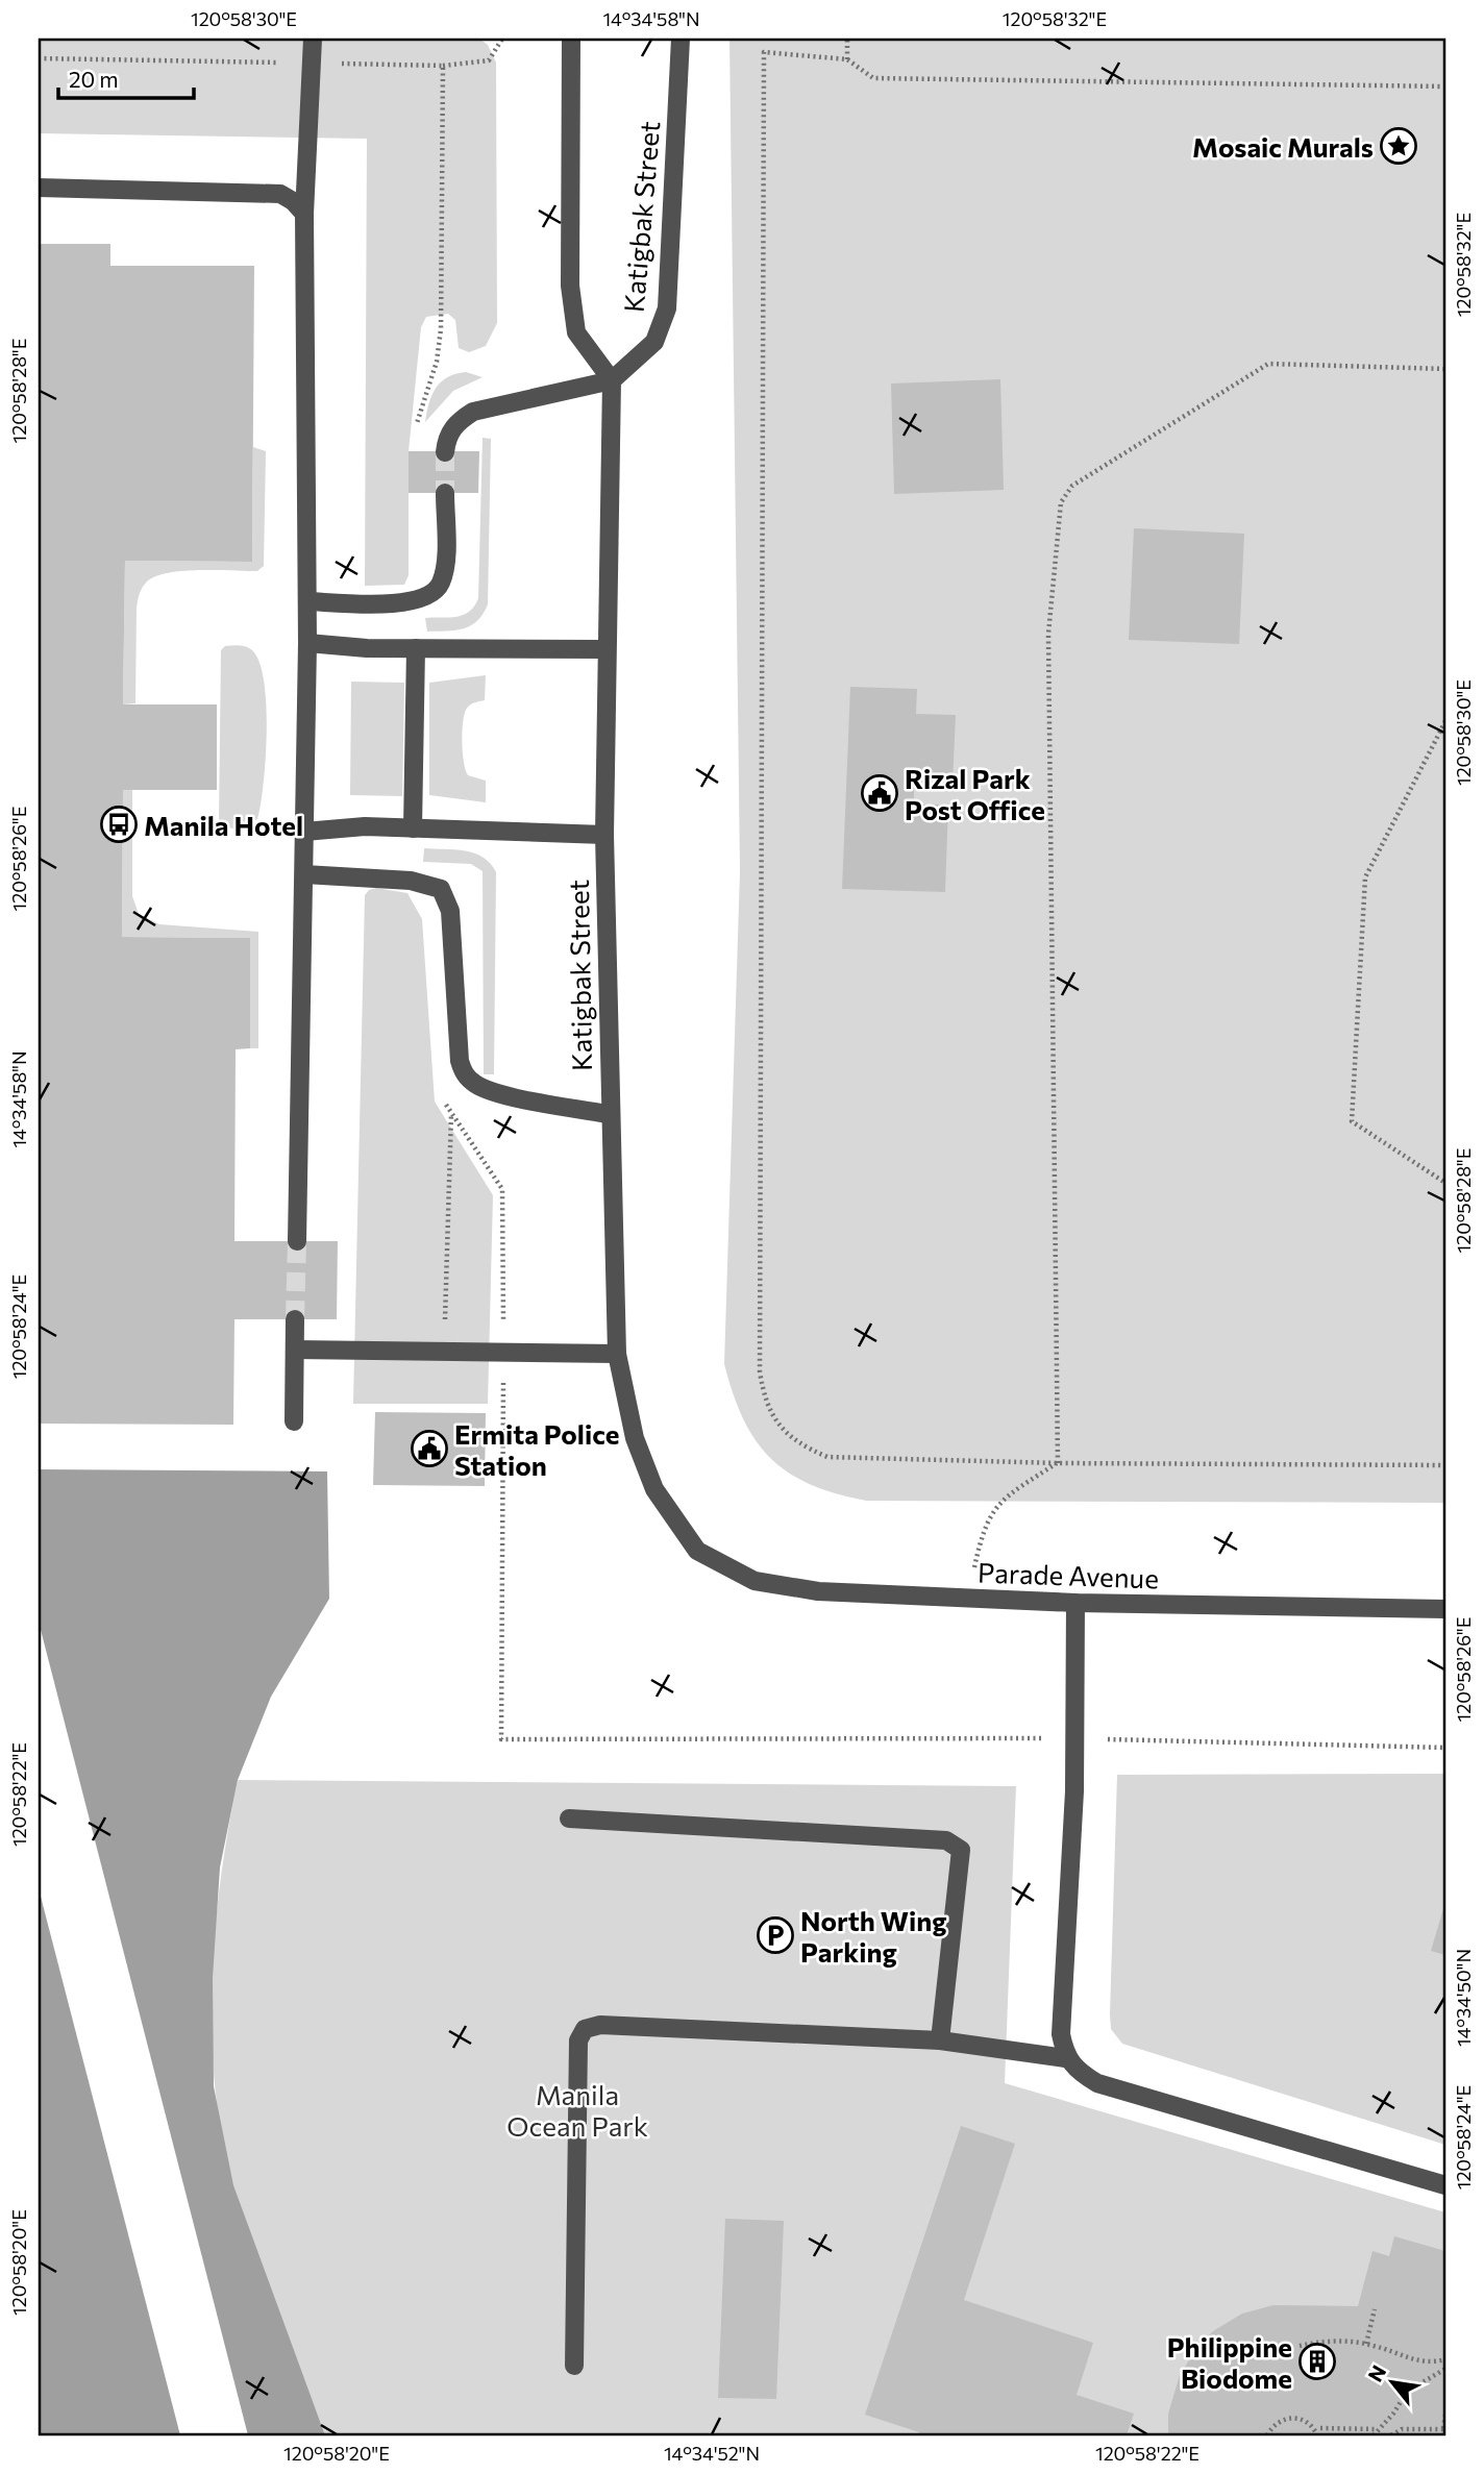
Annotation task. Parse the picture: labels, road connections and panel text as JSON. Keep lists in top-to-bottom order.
{
  "streets": {
    "street": ["Katigbak Street", "Parade Avenue"]
  },
  "crossings": [
    ["Katigbak Street", "Parade Avenue"]
  ],
  "parks": ["Manila Ocean Park"],
  "places": {
    "place": ["Mosaic Murals"],
    "public building": ["Rizal Park Post Office", "Ermita Police Station"],
    "bus stop": ["Manila Hotel"],
    "parking": ["North Wing Parking"],
    "building": ["Philippine Biodome"]
  },
  "scale_bar": "20 m",
  "north": "top left",
  "coordinates": [
    "120°58'30\"E",
    "14°34'58\"N",
    "120°58'32\"E",
    "120°58'28\"E",
    "120°58'26\"E",
    "120°58'24\"E",
    "120°58'22\"E",
    "14°34'50\"N",
    "120°58'20\"E",
    "14°34'52\"N"
  ]
}
